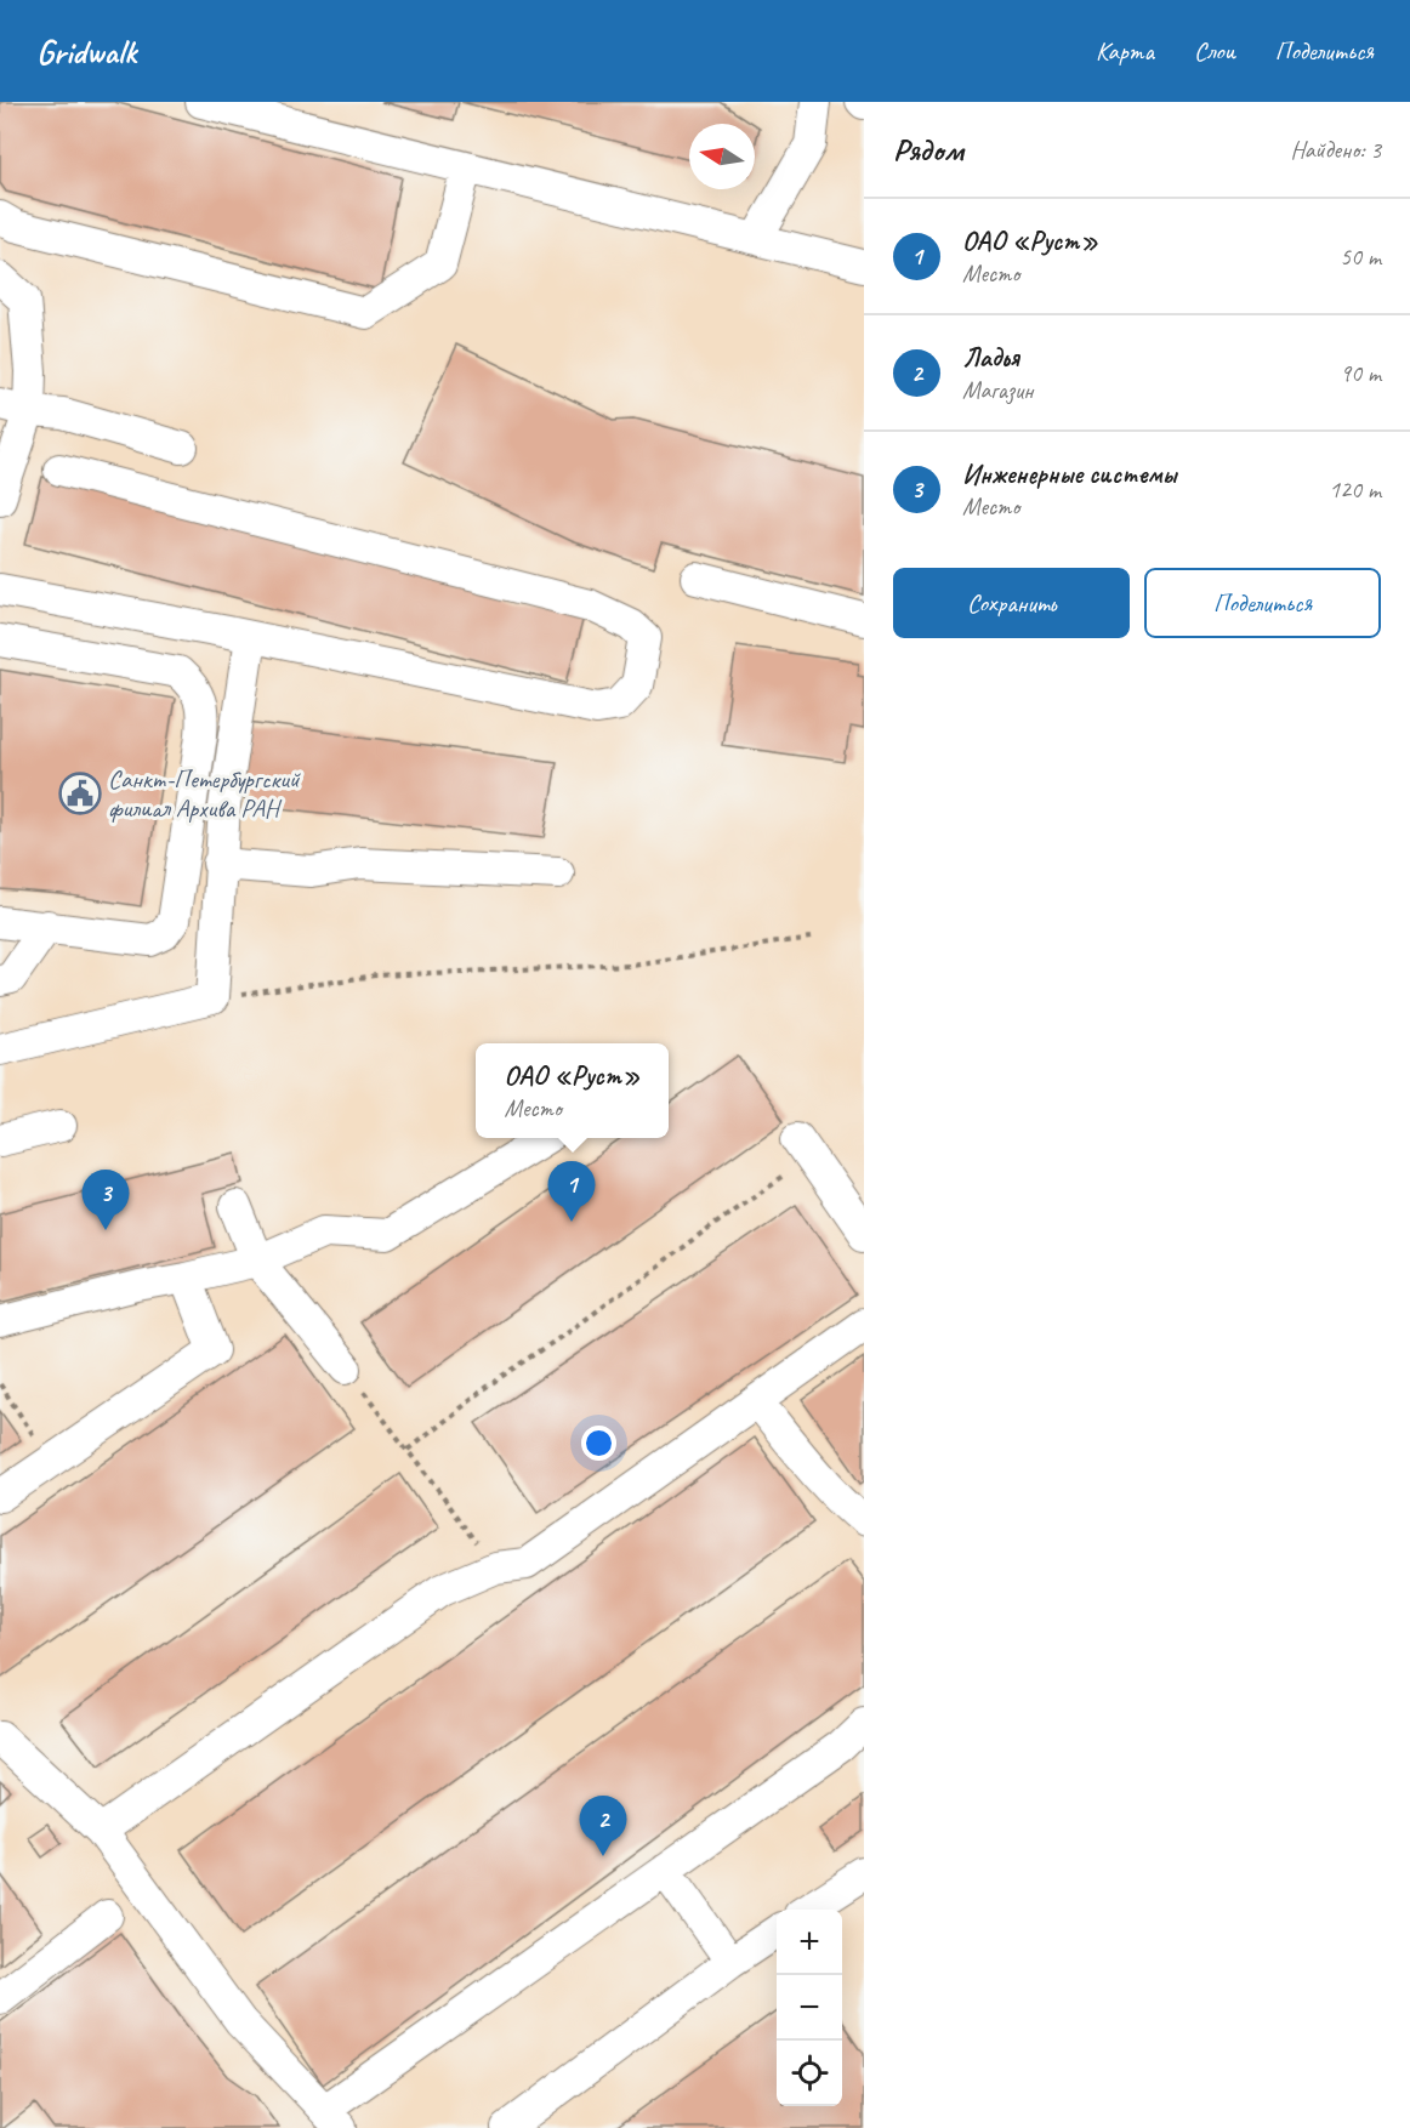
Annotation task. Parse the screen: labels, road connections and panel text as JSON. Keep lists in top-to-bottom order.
{
  "places": {
    "public building": ["Санкт-Петербургский филиал Архива РАН"]
  },
  "north": "left",
  "page": {
    "header": "Gridwalk",
    "nav": ["Карта", "Слои", "Поделиться"],
    "heading": ["Рядом", "Найдено: 3"],
    "list": [
      {
        "mark": "1",
        "name": "ОАО «Руст»",
        "note": "Место",
        "value": "50 m"
      },
      {
        "mark": "2",
        "name": "Ладья",
        "note": "Магазин",
        "value": "90 m"
      },
      {
        "mark": "3",
        "name": "Инженерные системы",
        "note": "Место",
        "value": "120 m"
      }
    ],
    "buttons": ["Сохранить", "Поделиться"],
    "popup": ["ОАО «Руст»", "Место"],
    "pins": ["1", "3", "2"],
    "map_buttons": ["+", "−"]
  }
}
